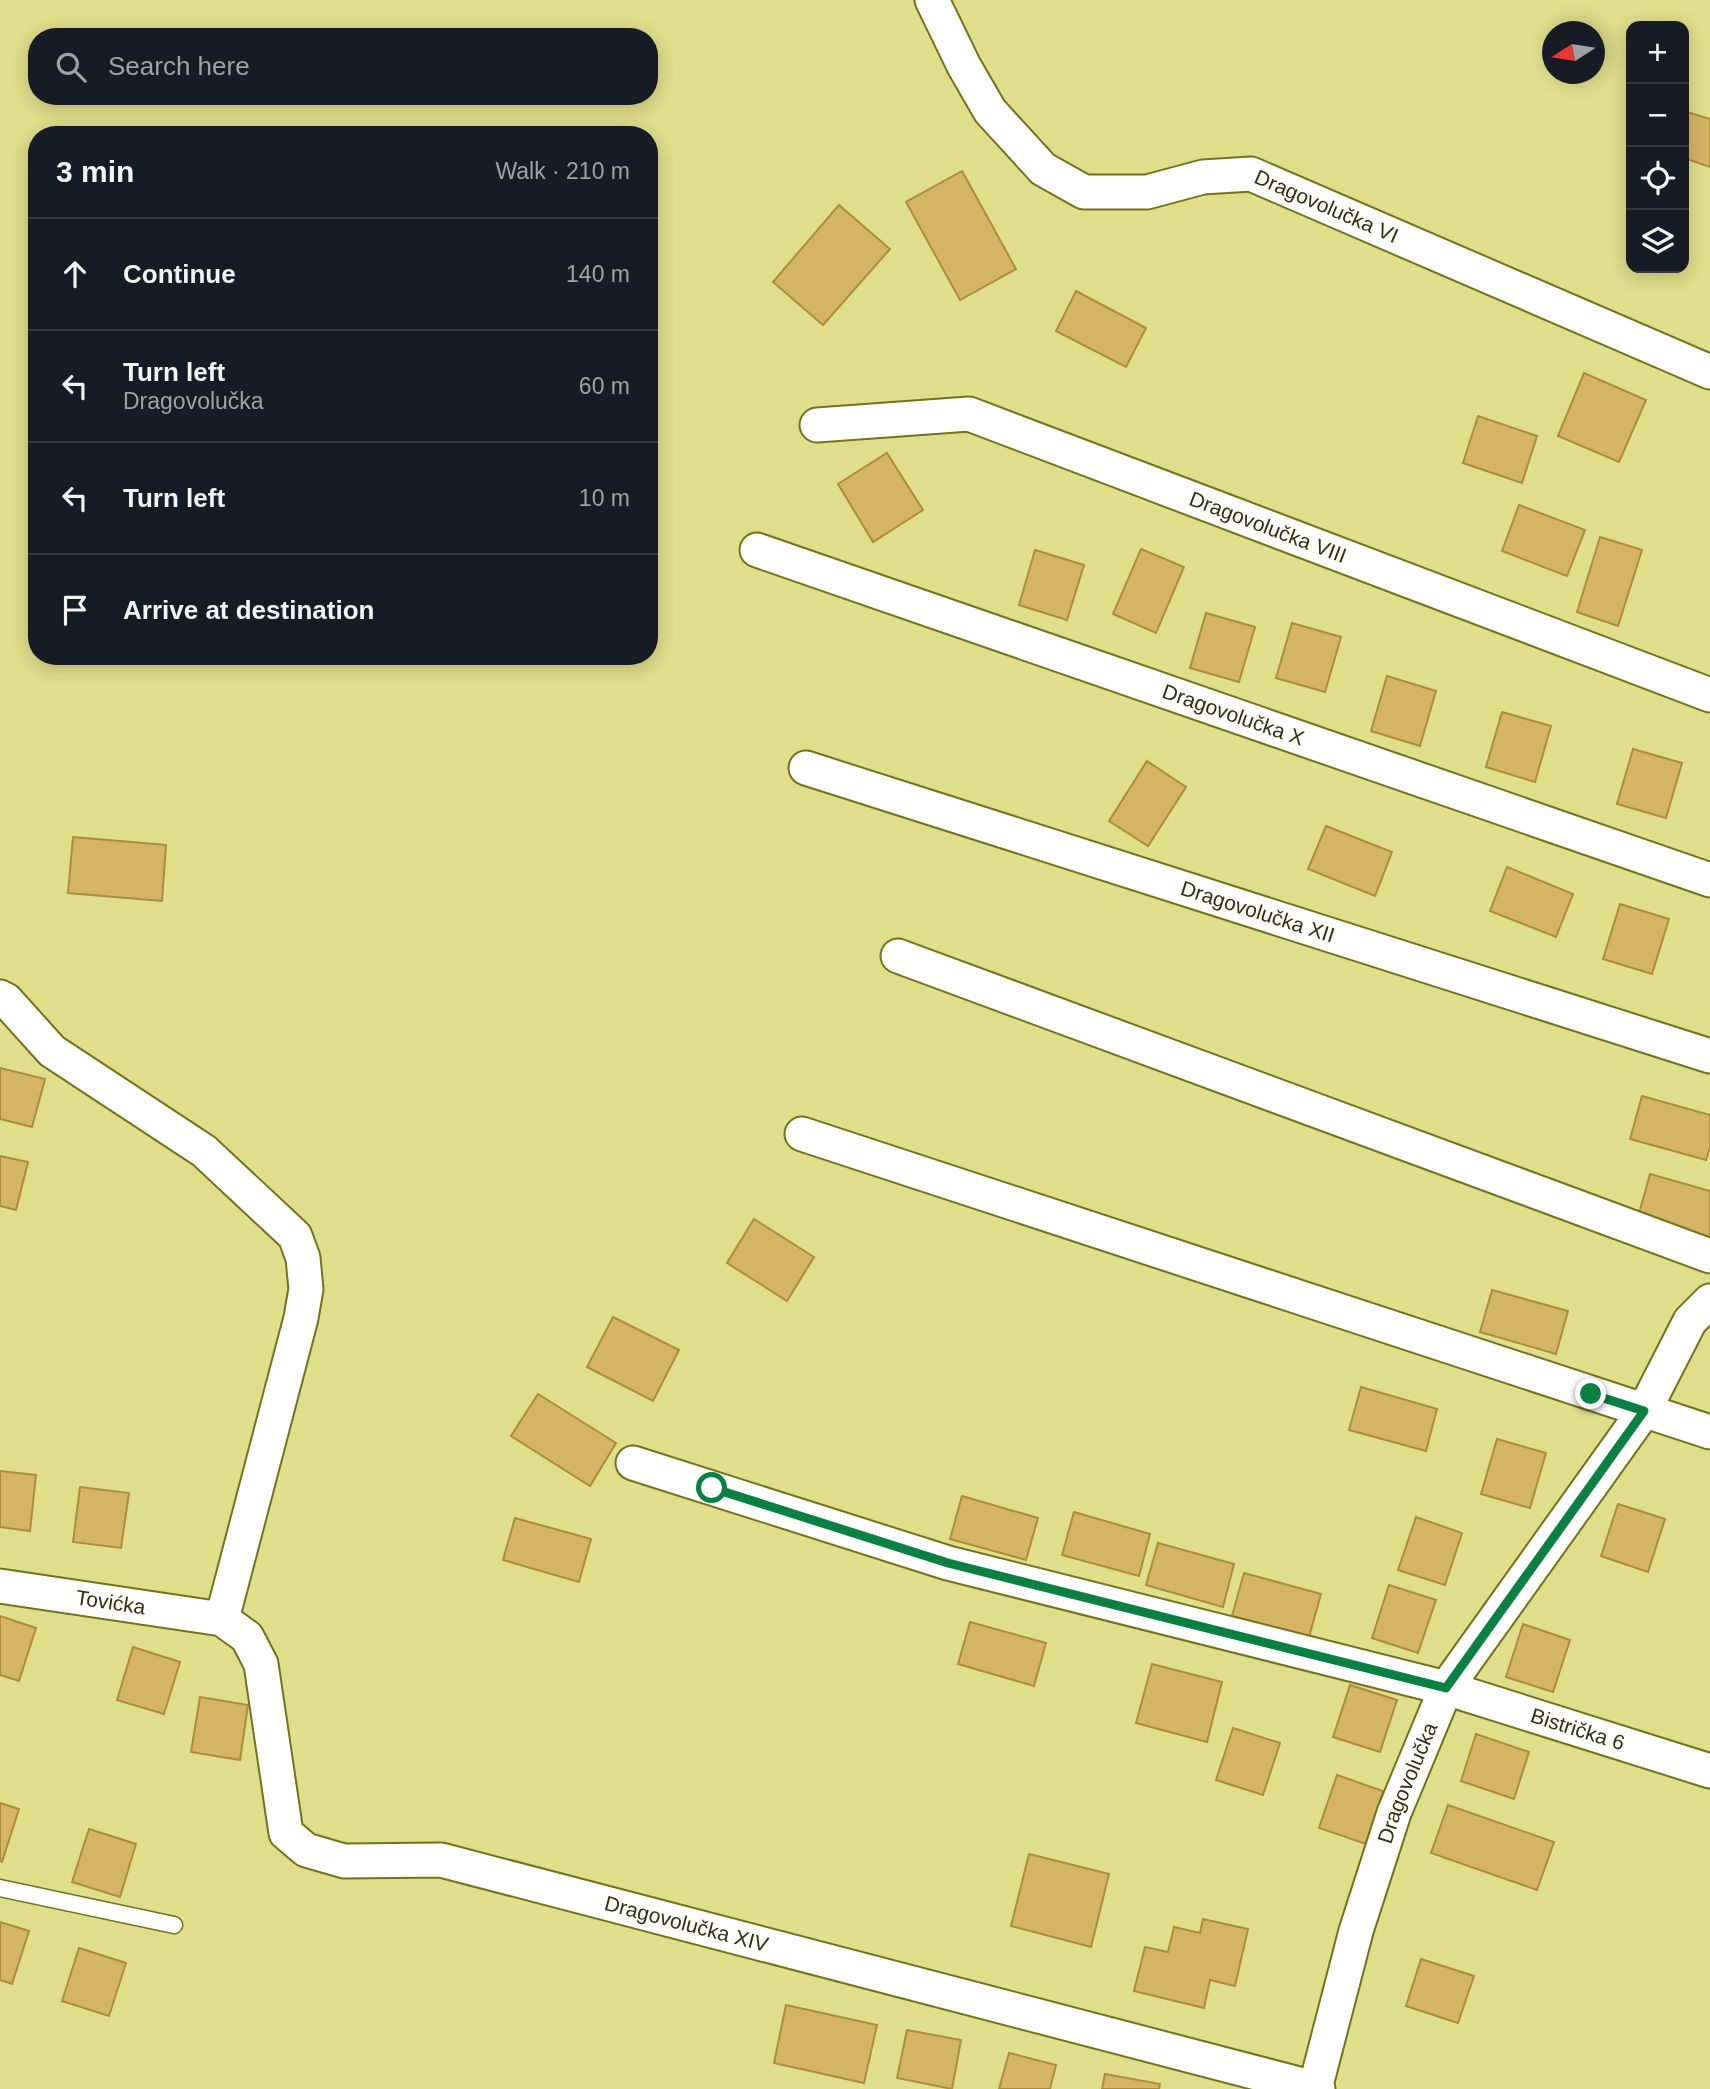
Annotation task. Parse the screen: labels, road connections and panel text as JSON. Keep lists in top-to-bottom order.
{
  "streets": {
    "street": [
      "Dragovolučka VI",
      "Dragovolučka VIII",
      "Dragovolučka X",
      "Dragovolučka XII",
      "Tovićka",
      "Bistrička 6",
      "Dragovolučka",
      "Dragovolučka XIV"
    ]
  },
  "crossings": [
    ["Tovićka", "Dragovolučka XIV"],
    ["Bistrička 6", "Dragovolučka"],
    ["Dragovolučka", "Dragovolučka XIV"]
  ],
  "north": "left",
  "page": {
    "map_buttons": ["+", "−"],
    "search": "Search here",
    "heading": ["3 min", "Walk · 210 m"],
    "list": [
      ["Continue", "140 m"],
      ["Turn left", "Dragovolučka", "60 m"],
      ["Turn left", "10 m"],
      "Arrive at destination"
    ]
  }
}
